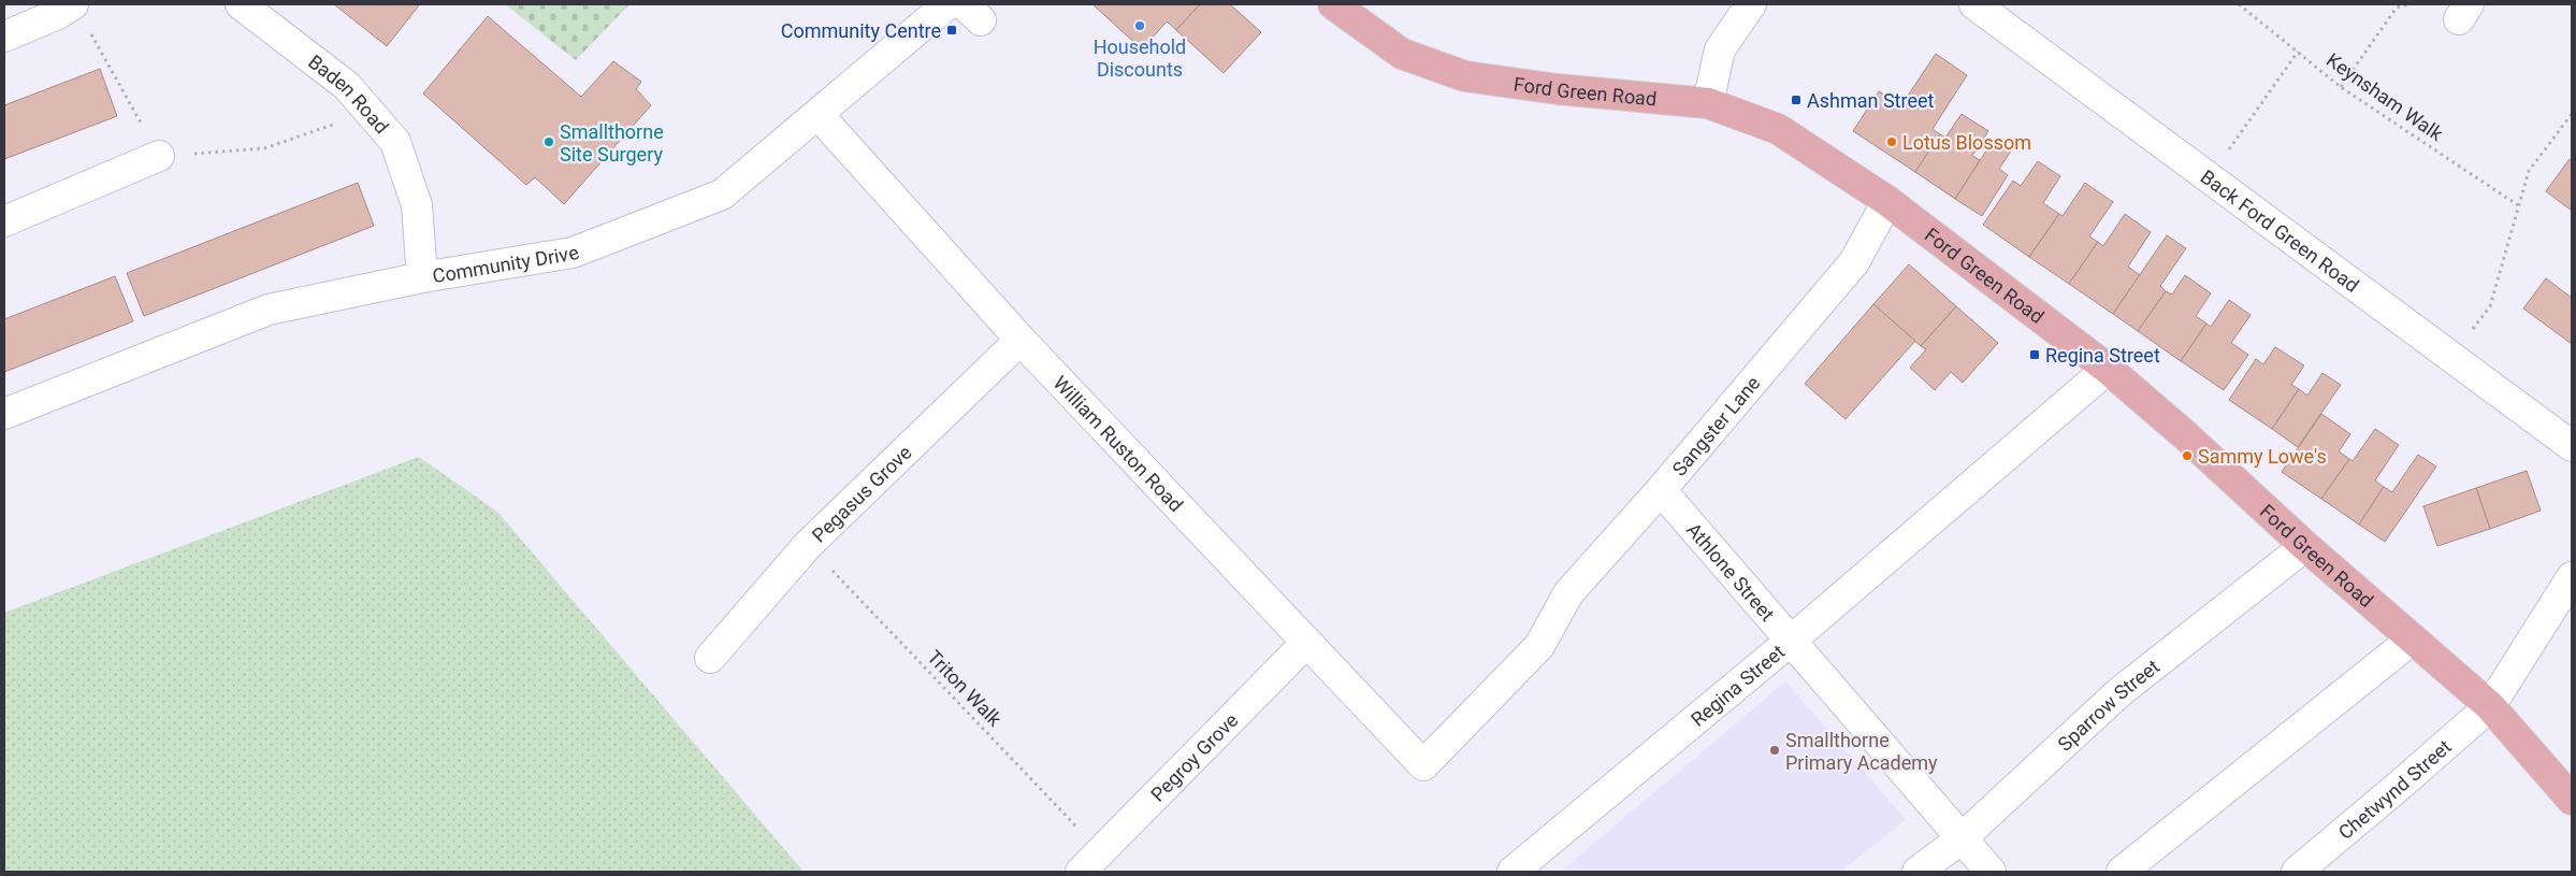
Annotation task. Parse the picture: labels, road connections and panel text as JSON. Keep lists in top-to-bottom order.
{
  "streets": {
    "main road": ["Ford Green Road"],
    "street": [
      "Baden Road",
      "Back Ford Green Road",
      "Community Drive",
      "Sangster Lane",
      "William Ruston Road",
      "Pegasus Grove",
      "Athlone Street",
      "Regina Street",
      "Sparrow Street",
      "Pegroy Grove",
      "Chetwynd Street"
    ],
    "path": ["Keynsham Walk", "Triton Walk"]
  },
  "crossings": [
    ["Ford Green Road", "Sangster Lane"],
    ["Ford Green Road", "Regina Street"],
    ["Ford Green Road", "Sparrow Street"],
    ["Ford Green Road", "Chetwynd Street"],
    ["Baden Road", "Community Drive"],
    ["Community Drive", "William Ruston Road"],
    ["Sangster Lane", "William Ruston Road"],
    ["Sangster Lane", "Athlone Street"],
    ["William Ruston Road", "Pegasus Grove"],
    ["William Ruston Road", "Pegroy Grove"],
    ["Pegasus Grove", "Triton Walk"],
    ["Athlone Street", "Regina Street"],
    ["Athlone Street", "Sparrow Street"],
    ["Triton Walk", "Pegroy Grove"]
  ],
  "places": {
    "other": [
      "Household Discounts",
      "Smallthorne Site Surgery",
      "Lotus Blossom",
      "Sammy Lowe's",
      "Smallthorne Primary Academy"
    ],
    "transit": ["Community Centre", "Ashman Street", "Regina Street"]
  }
}
